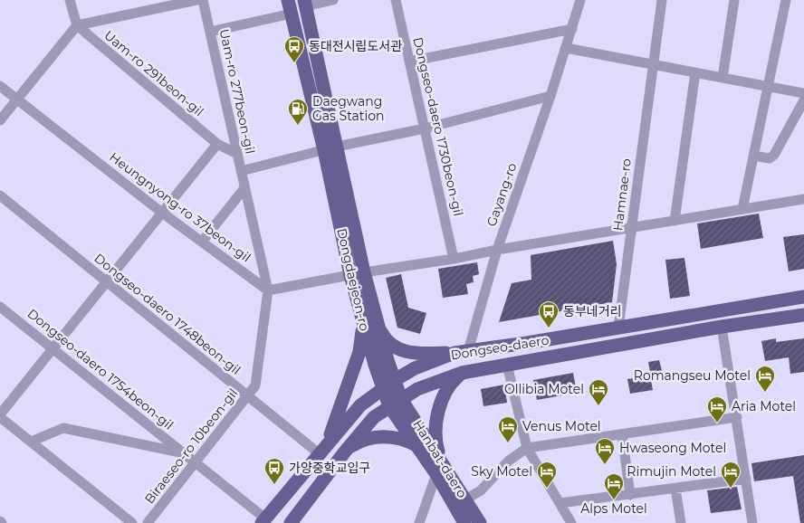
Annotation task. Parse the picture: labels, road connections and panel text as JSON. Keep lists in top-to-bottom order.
{
  "streets": {
    "main road": ["Dongdaejeon-ro", "Dongseo-daero", "Hanbat-daero"],
    "street": [
      "Uam-ro 291beon-gil",
      "Uam-ro 277beon-gil",
      "Dongseo-daero 1730beon-gil",
      "Gayang-ro",
      "Hamnae-ro",
      "Heungnyong-ro 37beon-gil",
      "Dongseo-daero 1748beon-gil",
      "Dongseo-daero 1754beon-gil",
      "Biraeseo-ro 10beon-gil"
    ]
  },
  "crossings": [
    ["Uam-ro 291beon-gil", "Uam-ro 277beon-gil"],
    ["Uam-ro 277beon-gil", "Heungnyong-ro 37beon-gil"],
    ["Uam-ro 277beon-gil", "Dongdaejeon-ro"],
    ["Uam-ro 277beon-gil", "Biraeseo-ro 10beon-gil"],
    ["Gayang-ro", "Dongseo-daero"],
    ["Hamnae-ro", "Dongseo-daero"],
    ["Dongdaejeon-ro", "Dongseo-daero"],
    ["Dongdaejeon-ro", "Hanbat-daero"],
    ["Dongseo-daero 1748beon-gil", "Dongseo-daero"],
    ["Dongseo-daero 1748beon-gil", "Biraeseo-ro 10beon-gil"],
    ["Dongseo-daero", "Dongseo-daero 1754beon-gil"],
    ["Dongseo-daero", "Hanbat-daero"],
    ["Dongseo-daero 1754beon-gil", "Biraeseo-ro 10beon-gil"]
  ],
  "places": {
    "bus stop": ["동대전시립도서관", "동부네거리", "가양중학교입구"],
    "fuel station": ["Daegwang Gas Station"],
    "hotel": [
      "Romangseu Motel",
      "Ollibia Motel",
      "Aria Motel",
      "Venus Motel",
      "Hwaseong Motel",
      "Sky Motel",
      "Rimujin Motel",
      "Alps Motel"
    ]
  }
}
